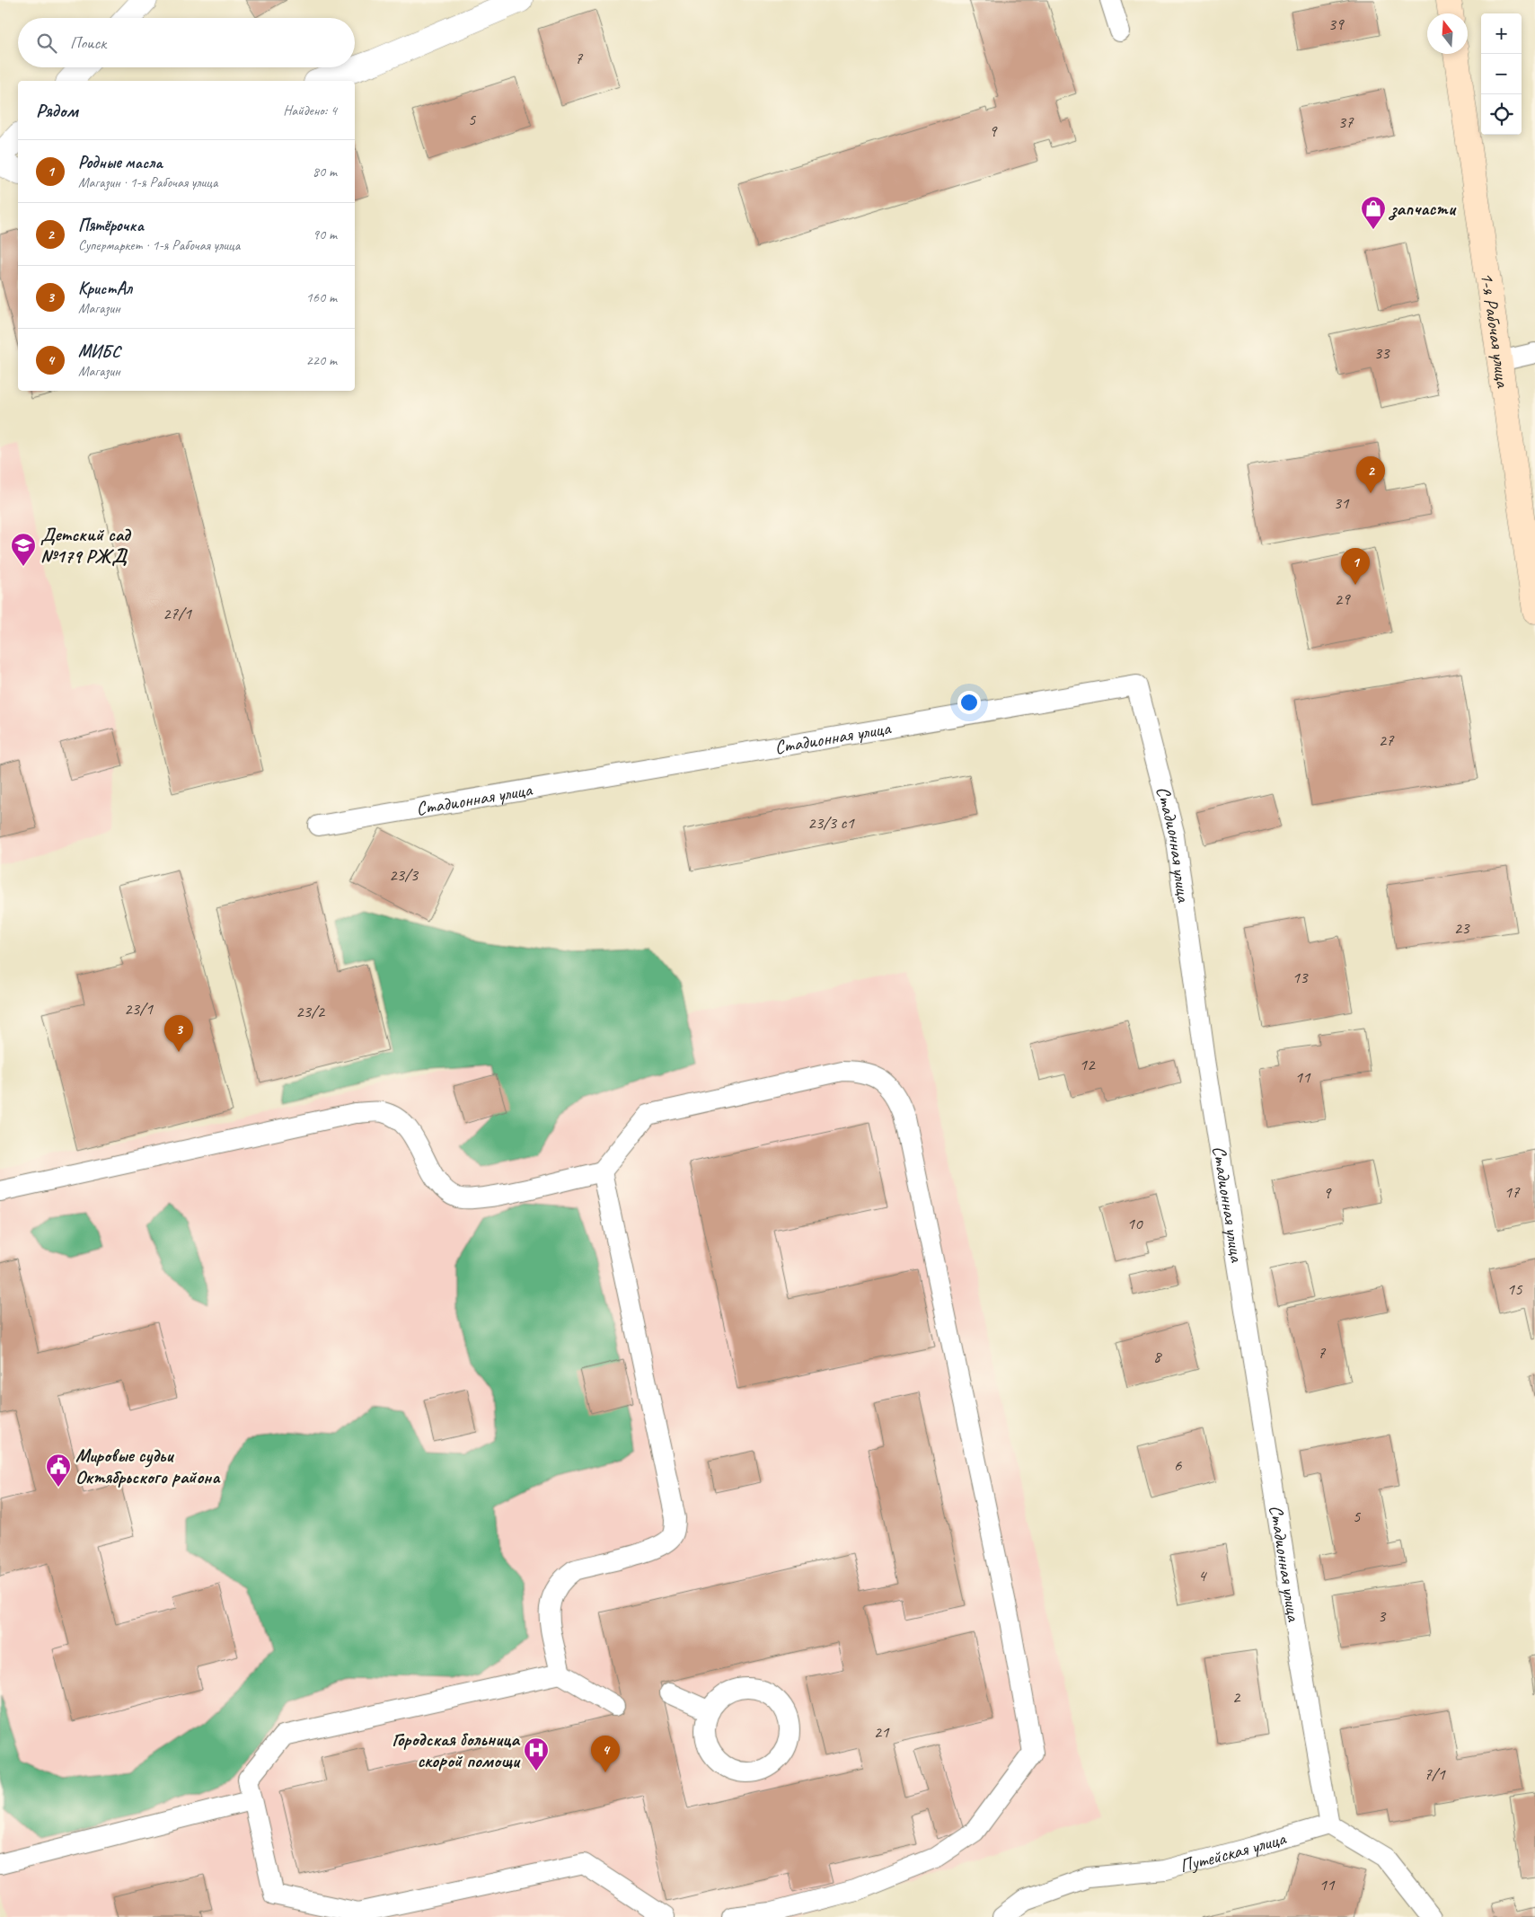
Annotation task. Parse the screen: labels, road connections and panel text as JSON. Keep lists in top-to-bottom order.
{
  "streets": {
    "main road": ["1-я Рабочая улица"],
    "lane": ["Стадионная улица", "Путейская улица"]
  },
  "crossings": [
    ["Стадионная улица", "Путейская улица"]
  ],
  "places": {
    "shop": ["запчасти"],
    "school or university": ["Детский сад №179 РЖД"],
    "public building": ["Мировые судьи Октябрьского района"],
    "hospital": ["Городская больница скорой помощи"]
  },
  "house_numbers": [
    "39",
    "7",
    "5",
    "37",
    "9",
    "33",
    "31",
    "29",
    "27/1",
    "27",
    "23/3 с1",
    "23/3",
    "23",
    "13",
    "23/1",
    "23/2",
    "12",
    "11",
    "17",
    "9",
    "10",
    "15",
    "7",
    "8",
    "6",
    "5",
    "4",
    "3",
    "2",
    "21",
    "7/1",
    "11"
  ],
  "north": "top",
  "page": {
    "map_buttons": ["+", "−"],
    "search": "Поиск",
    "heading": ["Рядом", "Найдено: 4"],
    "list": [
      {
        "mark": "1",
        "name": "Родные масла",
        "note": "Магазин · 1-я Рабочая улица",
        "value": "80 m"
      },
      {
        "mark": "2",
        "name": "Пятёрочка",
        "note": "Супермаркет · 1-я Рабочая улица",
        "value": "90 m"
      },
      {
        "mark": "3",
        "name": "КристАл",
        "note": "Магазин",
        "value": "160 m"
      },
      {
        "mark": "4",
        "name": "МИБС",
        "note": "Магазин",
        "value": "220 m"
      }
    ],
    "pins": [
      "2",
      "1",
      "3",
      "4"
    ]
  }
}
